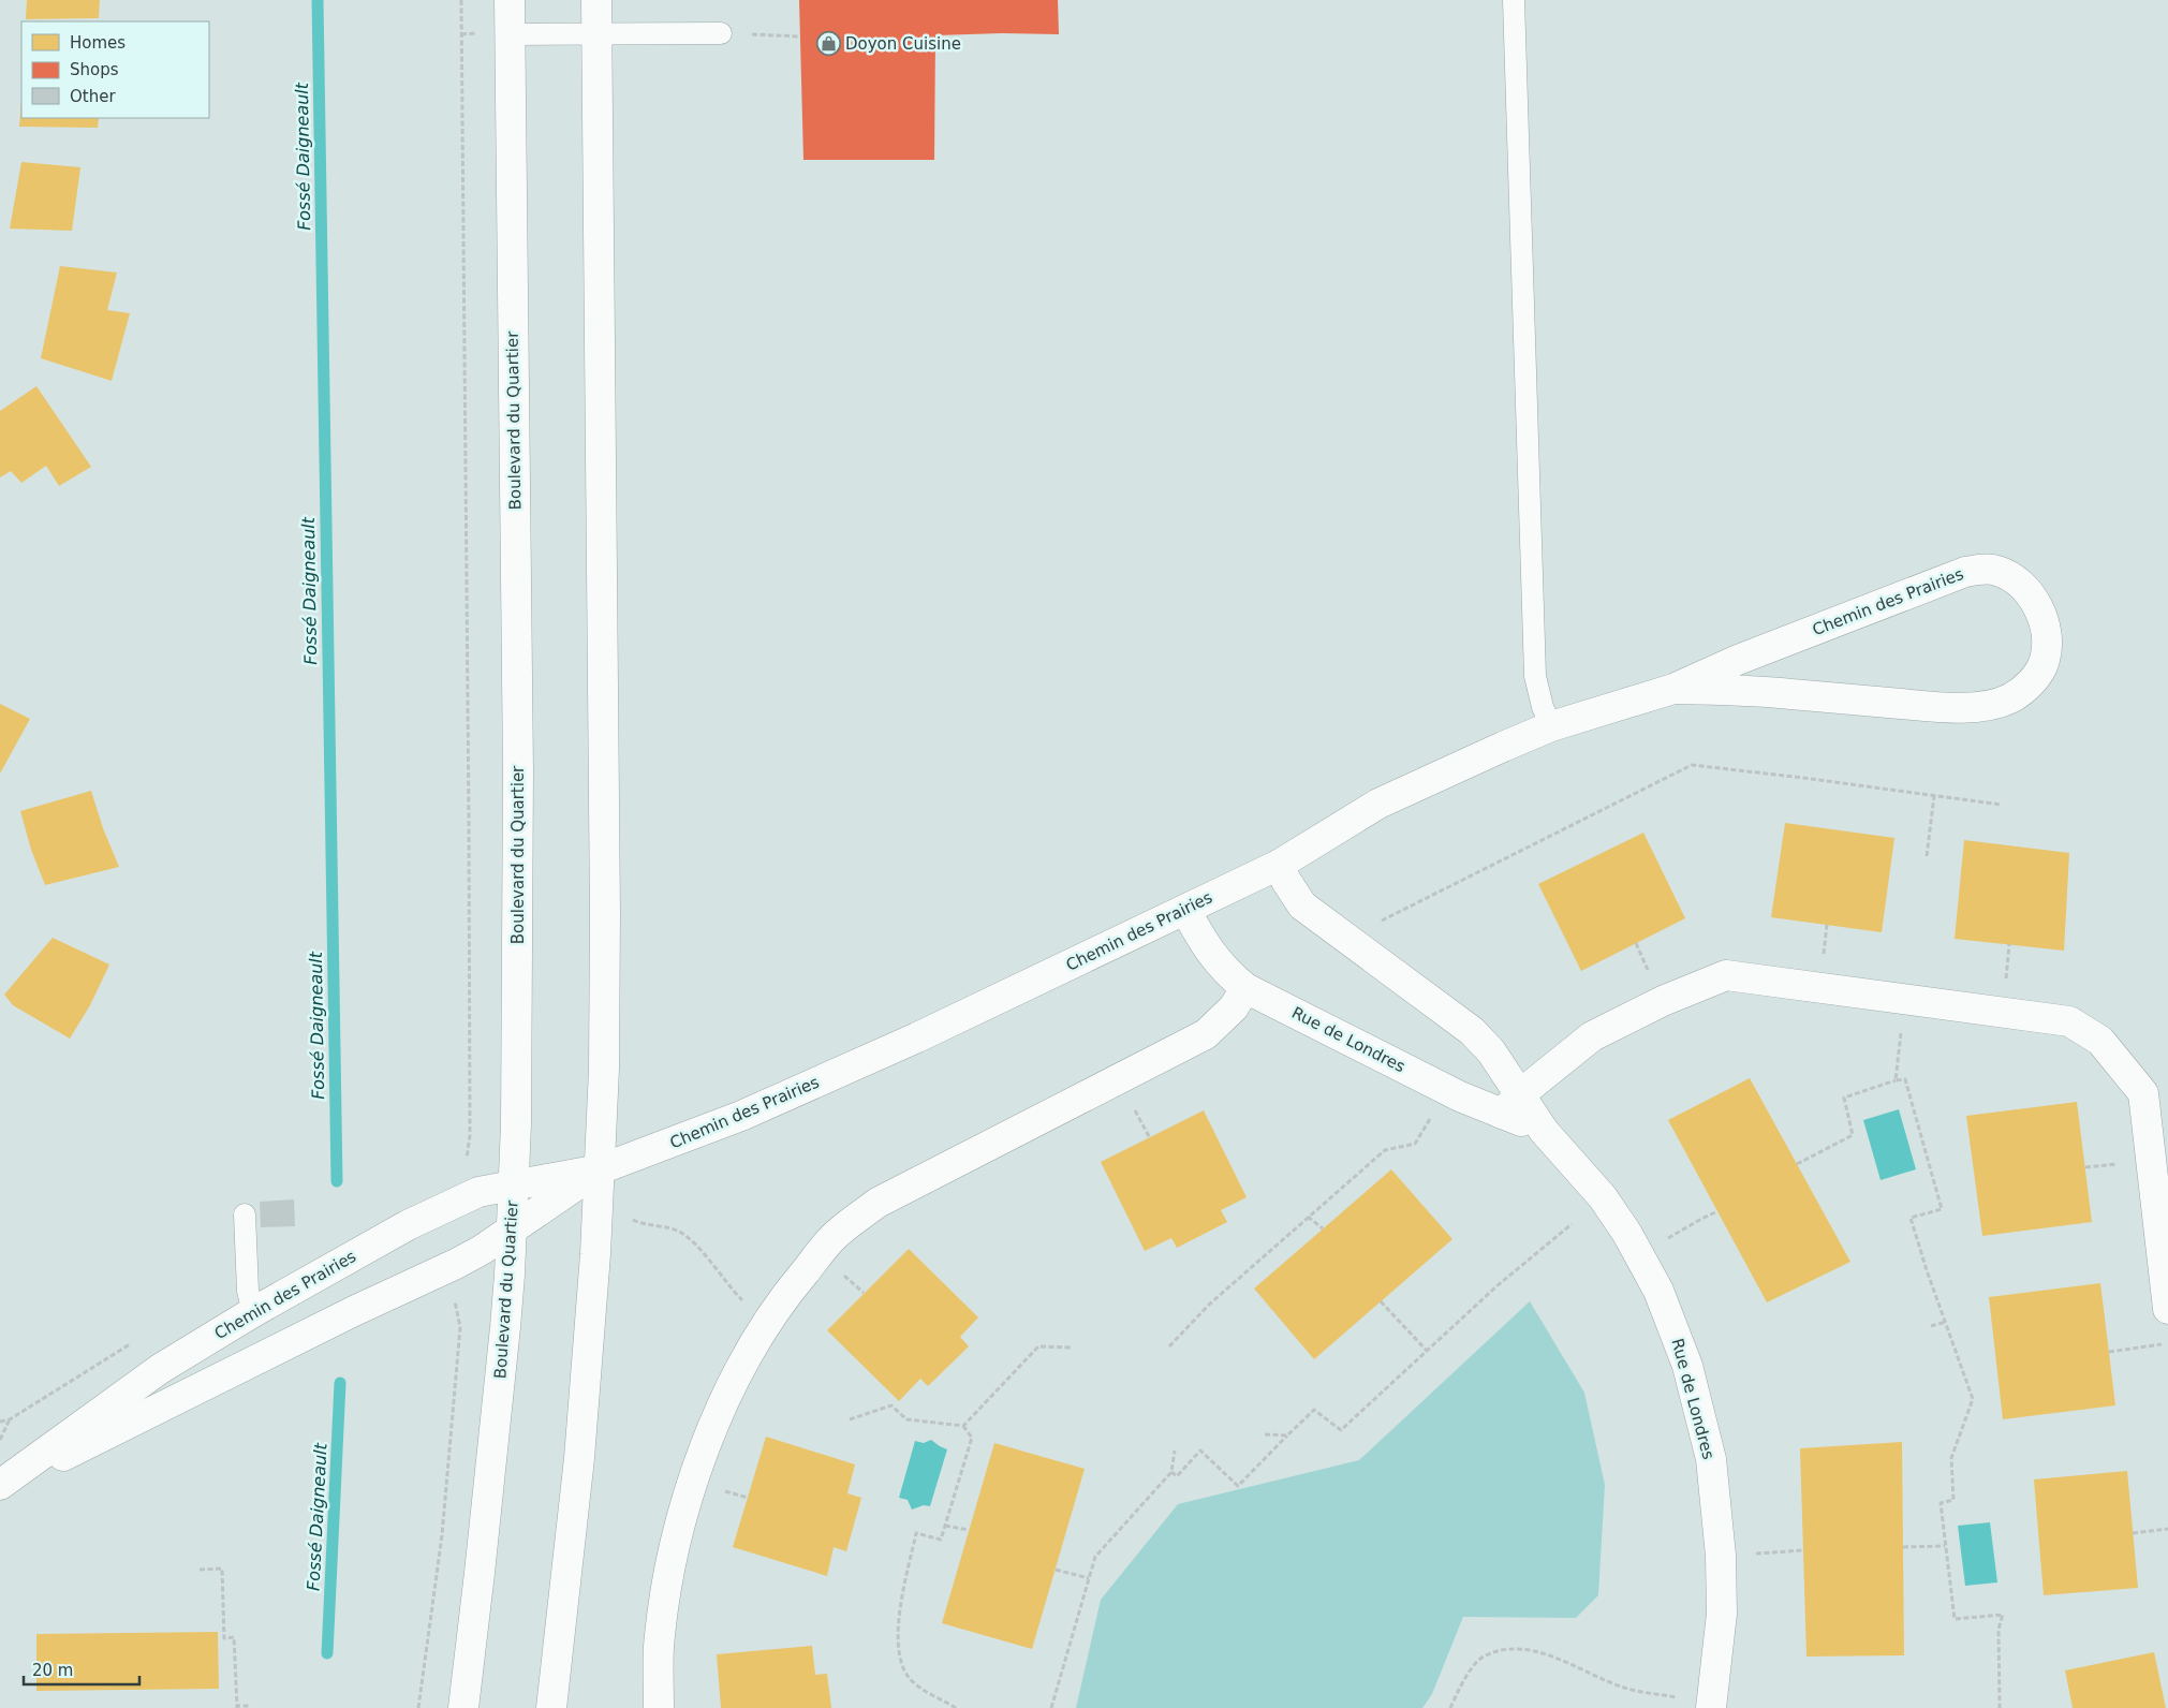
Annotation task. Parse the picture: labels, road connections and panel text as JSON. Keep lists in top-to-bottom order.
{
  "streets": {
    "street": ["Boulevard du Quartier", "Chemin des Prairies", "Rue de Londres"]
  },
  "crossings": [
    ["Boulevard du Quartier", "Chemin des Prairies"],
    ["Chemin des Prairies", "Rue de Londres"]
  ],
  "water": ["Fossé Daigneault"],
  "places": {
    "shop": ["Doyon Cuisine"]
  },
  "legend": ["Homes", "Shops", "Other"],
  "scale_bar": "20 m"
}
